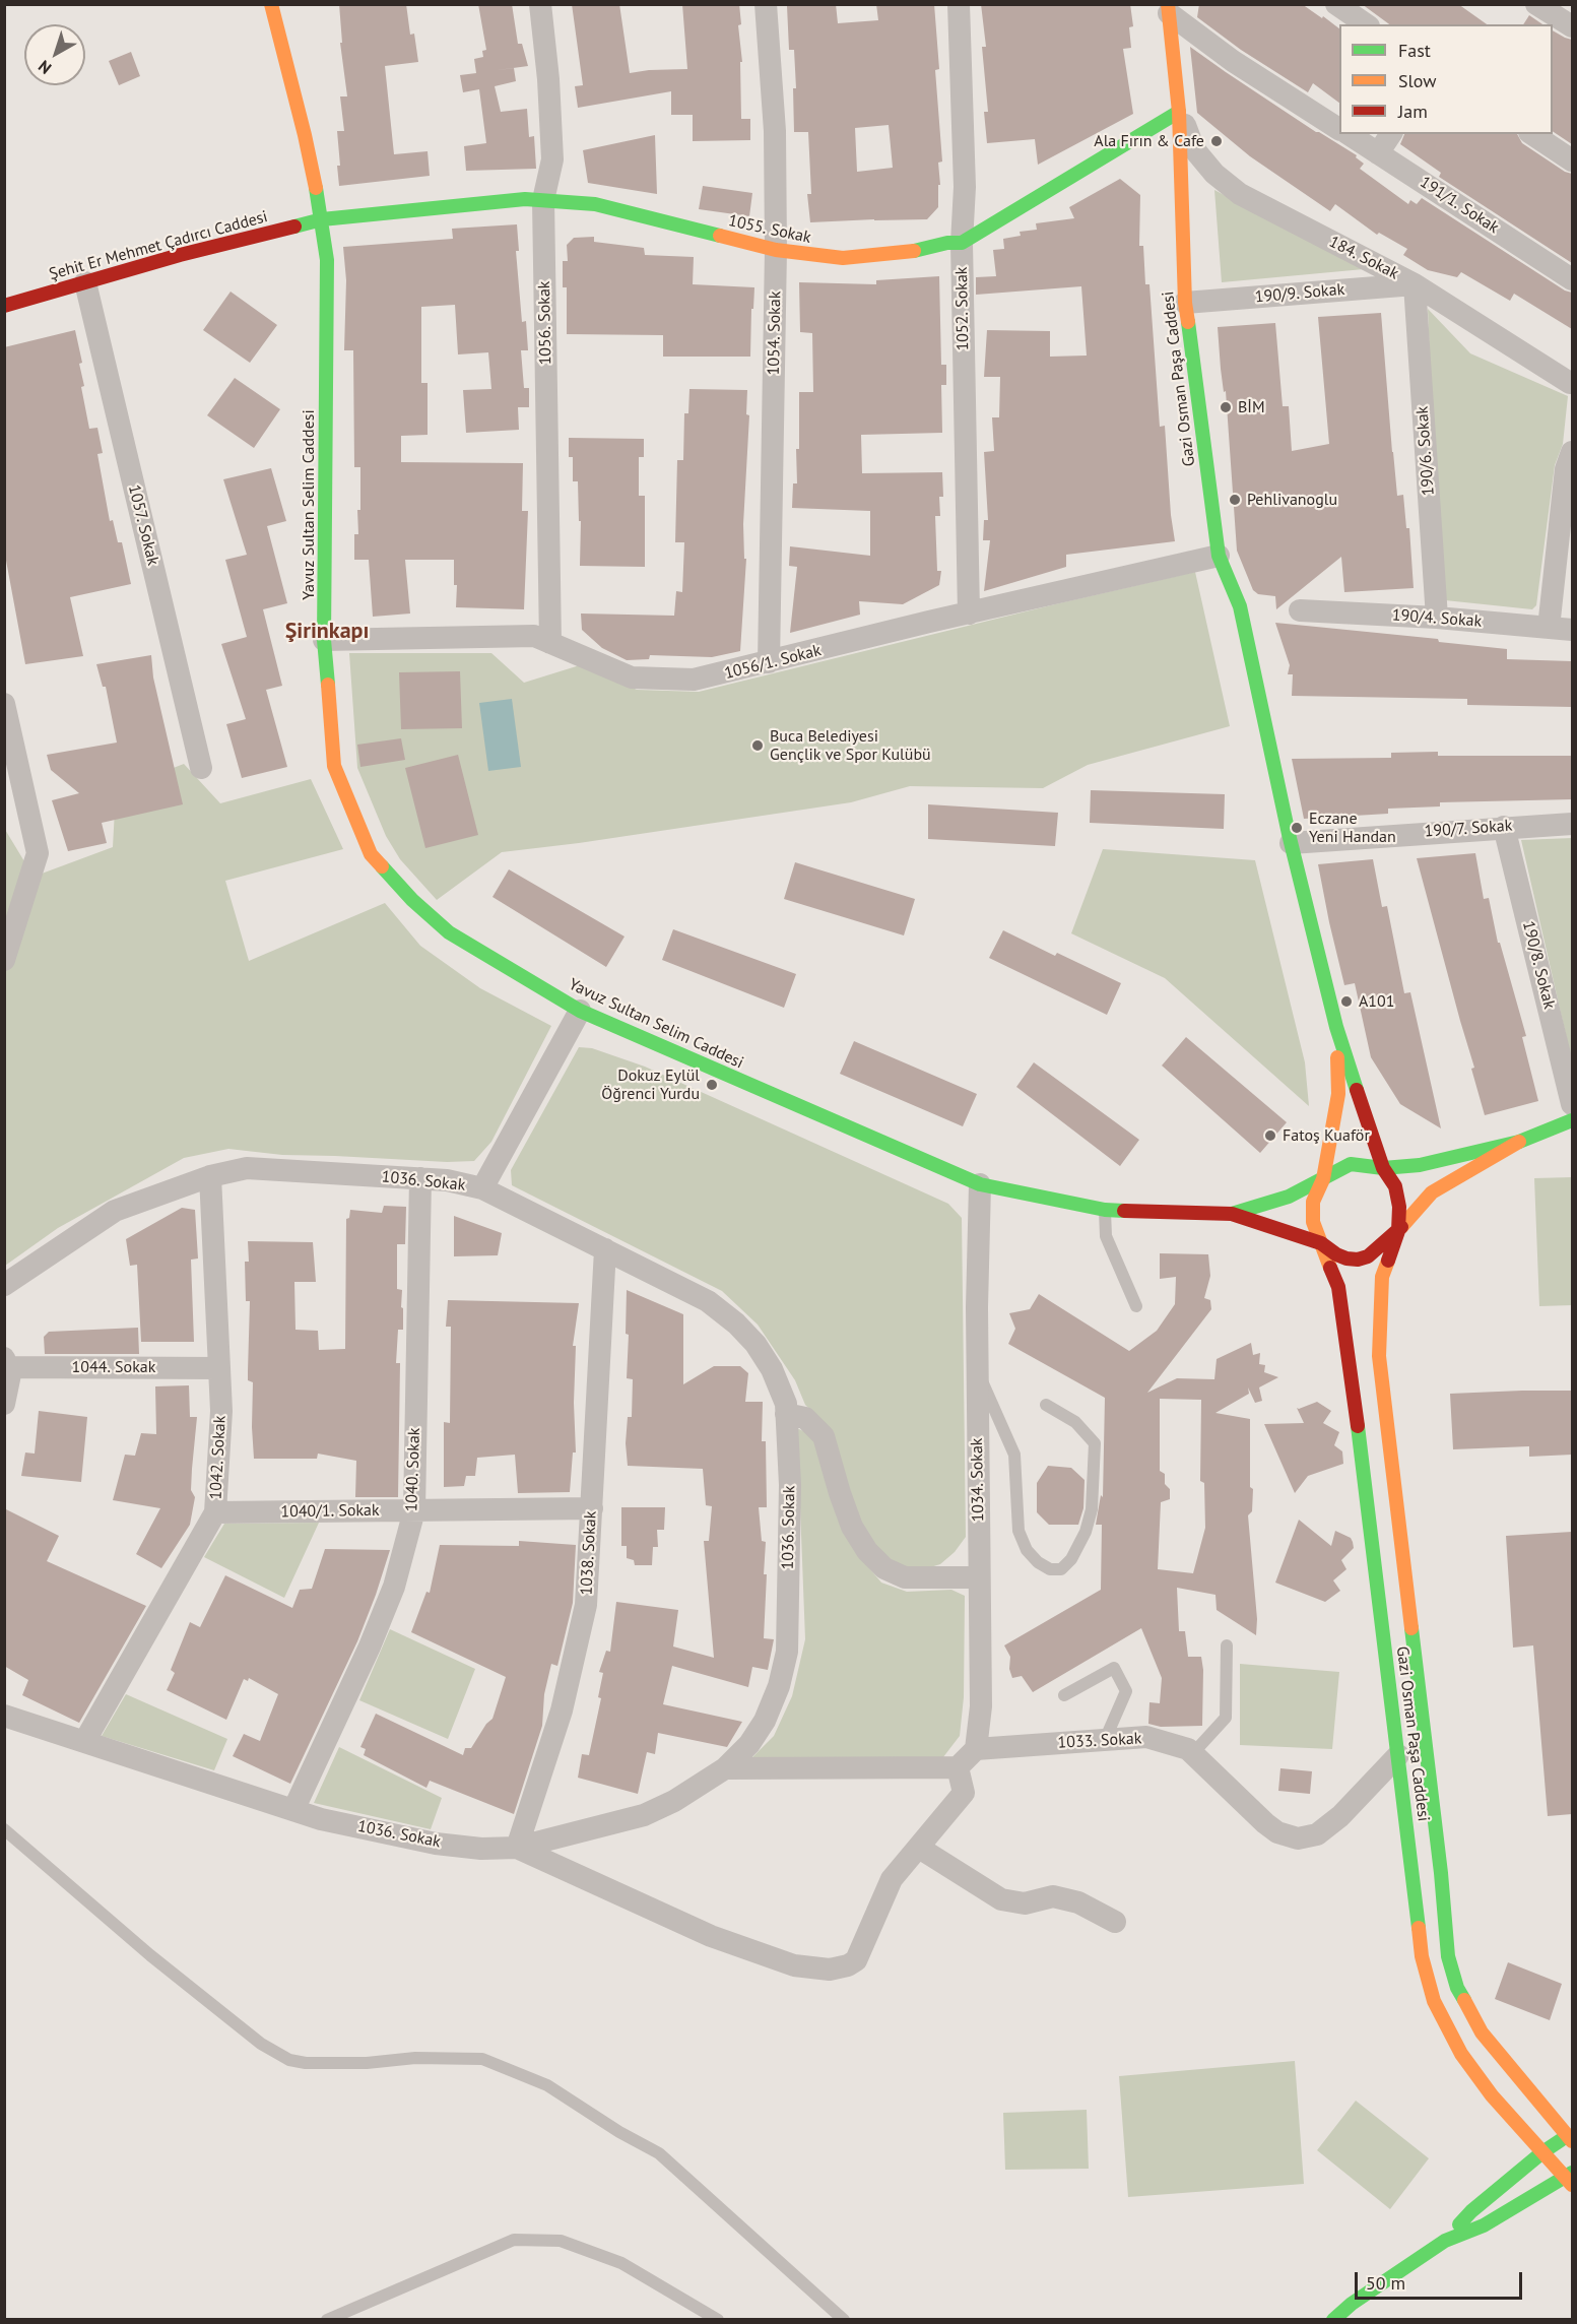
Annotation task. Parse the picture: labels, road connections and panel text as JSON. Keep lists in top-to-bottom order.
{
  "streets": {
    "main road": [
      "1055. Sokak",
      "Şehit Er Mehmet Çadırcı Caddesi",
      "Gazi Osman Paşa Caddesi",
      "Yavuz Sultan Selim Caddesi"
    ],
    "street": [
      "191/1. Sokak",
      "184. Sokak",
      "190/9. Sokak",
      "1052. Sokak",
      "1056. Sokak",
      "1054. Sokak",
      "190/6. Sokak",
      "1057. Sokak",
      "190/4. Sokak",
      "1056/1. Sokak",
      "190/7. Sokak",
      "190/8. Sokak",
      "1036. Sokak",
      "1044. Sokak",
      "1042. Sokak",
      "1040. Sokak",
      "1034. Sokak",
      "1040/1. Sokak",
      "1038. Sokak",
      "1033. Sokak"
    ]
  },
  "crossings": [
    ["1055. Sokak", "Şehit Er Mehmet Çadırcı Caddesi"],
    ["1055. Sokak", "184. Sokak"],
    ["1055. Sokak", "1052. Sokak"],
    ["1055. Sokak", "1056. Sokak"],
    ["1055. Sokak", "1054. Sokak"],
    ["1055. Sokak", "Gazi Osman Paşa Caddesi"],
    ["1055. Sokak", "Yavuz Sultan Selim Caddesi"],
    ["Şehit Er Mehmet Çadırcı Caddesi", "Yavuz Sultan Selim Caddesi"],
    ["Şehit Er Mehmet Çadırcı Caddesi", "1057. Sokak"],
    ["184. Sokak", "190/9. Sokak"],
    ["184. Sokak", "Gazi Osman Paşa Caddesi"],
    ["184. Sokak", "190/6. Sokak"],
    ["190/9. Sokak", "Gazi Osman Paşa Caddesi"],
    ["190/9. Sokak", "190/6. Sokak"],
    ["1052. Sokak", "1056/1. Sokak"],
    ["1056. Sokak", "1056/1. Sokak"],
    ["1054. Sokak", "1056/1. Sokak"],
    ["Gazi Osman Paşa Caddesi", "1056/1. Sokak"],
    ["Gazi Osman Paşa Caddesi", "190/7. Sokak"],
    ["Gazi Osman Paşa Caddesi", "1033. Sokak"],
    ["190/6. Sokak", "190/4. Sokak"],
    ["Yavuz Sultan Selim Caddesi", "1056/1. Sokak"],
    ["Yavuz Sultan Selim Caddesi", "1034. Sokak"],
    ["190/7. Sokak", "190/8. Sokak"],
    ["1036. Sokak", "1042. Sokak"],
    ["1036. Sokak", "1040. Sokak"],
    ["1036. Sokak", "1038. Sokak"],
    ["1044. Sokak", "1042. Sokak"],
    ["1042. Sokak", "1040/1. Sokak"],
    ["1040. Sokak", "1040/1. Sokak"],
    ["1034. Sokak", "1033. Sokak"],
    ["1040/1. Sokak", "1038. Sokak"]
  ],
  "districts": ["Şirinkapı"],
  "places": [
    "Ala Fırın & Cafe",
    "BİM",
    "Pehlivanoglu",
    "Buca Belediyesi Gençlik ve Spor Kulübü",
    "Eczane Yeni Handan",
    "A101",
    "Dokuz Eylül Öğrenci Yurdu",
    "Fatoş Kuaför"
  ],
  "legend": ["Fast", "Slow", "Jam"],
  "scale_bar": "50 m",
  "north": "bottom left"
}
